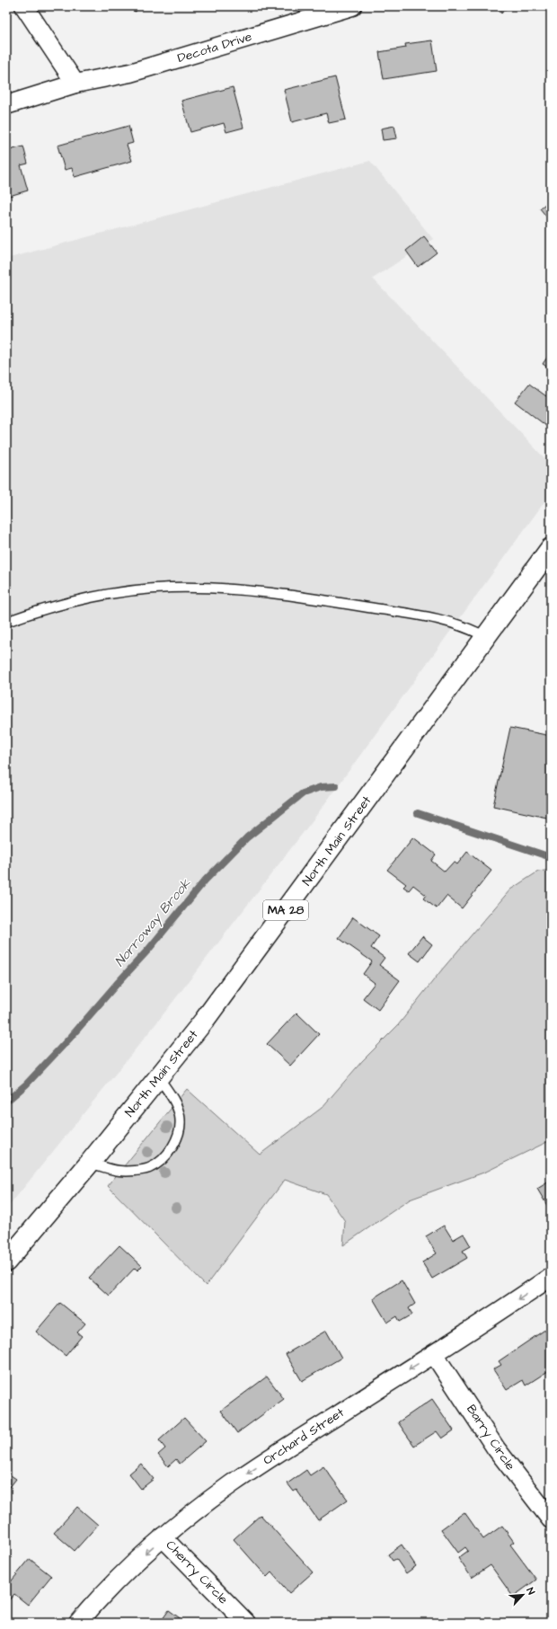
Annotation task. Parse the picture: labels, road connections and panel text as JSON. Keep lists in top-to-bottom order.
{
  "streets": {
    "main road": ["North Main Street", "MA 28"],
    "street": [
      "Decota Drive",
      "Orchard Street",
      "Barry Circle",
      "Cherry Circle"
    ]
  },
  "crossings": [
    ["Orchard Street", "Barry Circle"],
    ["Orchard Street", "Cherry Circle"]
  ],
  "one_way": ["Orchard Street"],
  "water": ["Norroway Brook"],
  "north": "top right"
}
